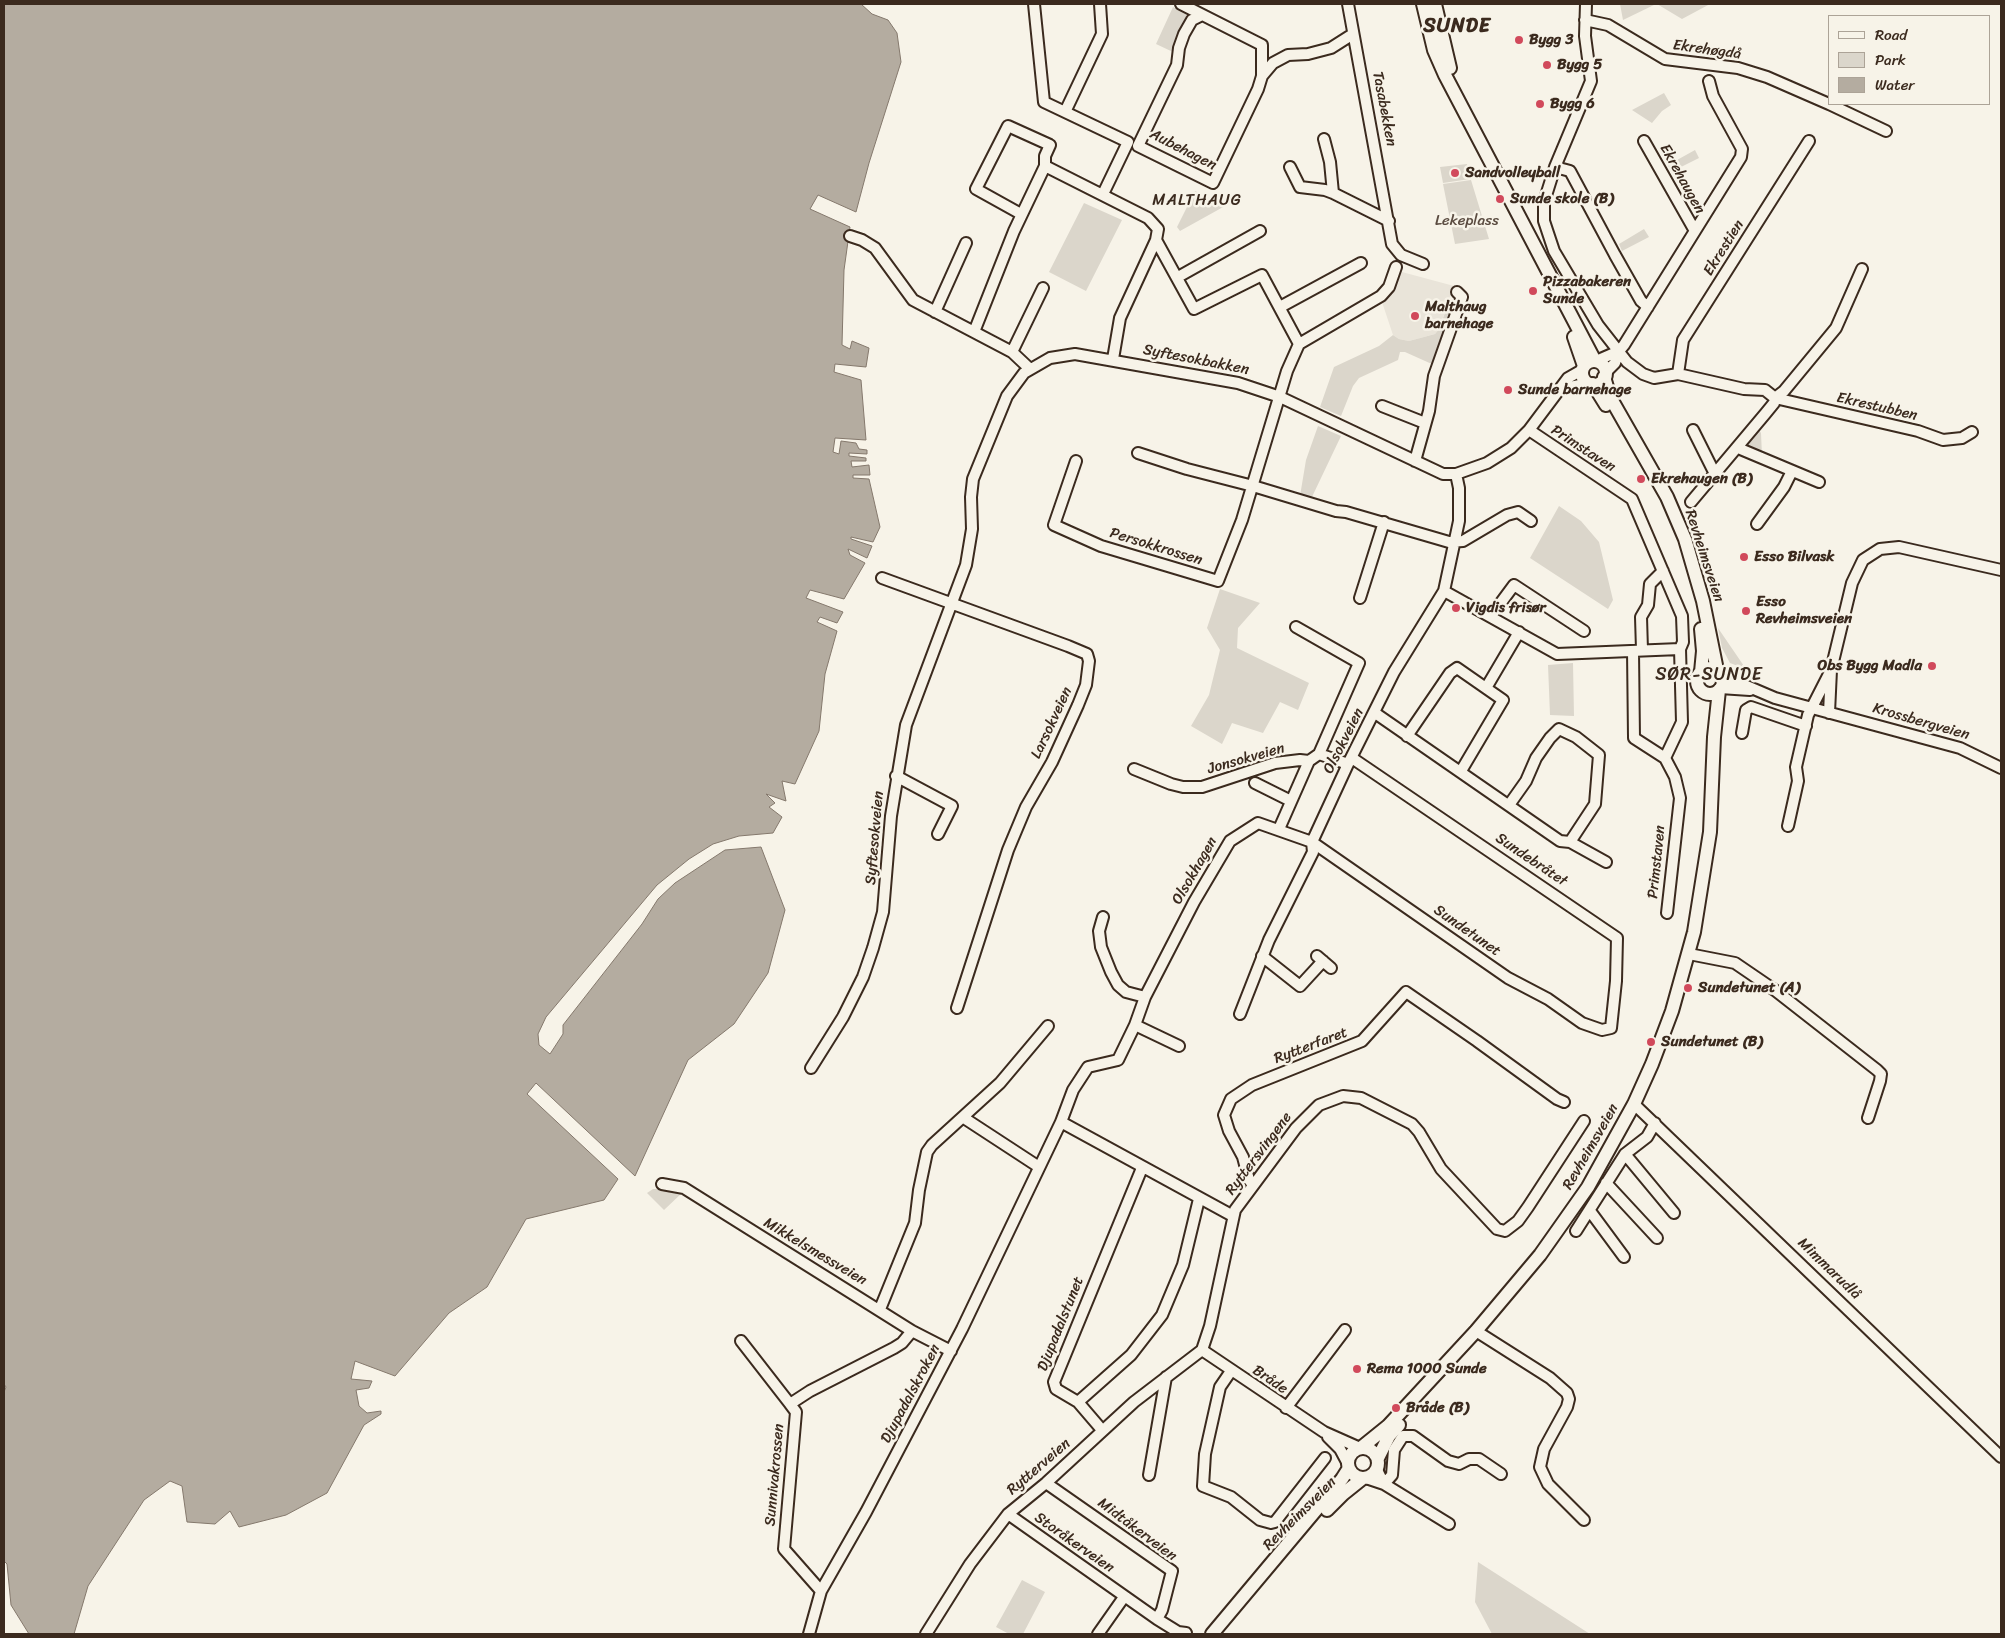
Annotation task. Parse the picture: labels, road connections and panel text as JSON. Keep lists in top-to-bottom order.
{
  "streets": {
    "main road": ["Revheimsveien"],
    "street": [
      "Ekrehøgdå",
      "Tasabekken",
      "Aubehagen",
      "Ekrehaugen",
      "Ekrestien",
      "Syftesokbakken",
      "Ekrestubben",
      "Primstaven",
      "Persokkrossen",
      "Krossbergveien",
      "Larsokveien",
      "Olsokveien",
      "Jonsokveien",
      "Syftesokveien",
      "Sundebråtet",
      "Olsokhagen",
      "Sundetunet",
      "Rytterfaret",
      "Ryttersvingene",
      "Mikkelsmessveien",
      "Mimmarudlå",
      "Djupadalstunet",
      "Bråde",
      "Djupadalskroken",
      "Rytterveien",
      "Sunnivakrossen",
      "Midtåkerveien",
      "Storåkerveien"
    ]
  },
  "crossings": [
    ["Ekrehøgdå", "Ekrestubben"],
    ["Tasabekken", "Aubehagen"],
    ["Ekrestien", "Ekrestubben"],
    ["Syftesokbakken", "Persokkrossen"],
    ["Syftesokbakken", "Larsokveien"],
    ["Syftesokbakken", "Olsokveien"],
    ["Syftesokbakken", "Syftesokveien"],
    ["Revheimsveien", "Krossbergveien"],
    ["Revheimsveien", "Mimmarudlå"],
    ["Revheimsveien", "Bråde"],
    ["Larsokveien", "Syftesokveien"],
    ["Olsokveien", "Sundebråtet"],
    ["Olsokveien", "Olsokhagen"],
    ["Olsokveien", "Sundetunet"],
    ["Jonsokveien", "Olsokhagen"],
    ["Sundebråtet", "Sundetunet"],
    ["Olsokhagen", "Sundetunet"],
    ["Olsokhagen", "Djupadalskroken"],
    ["Rytterfaret", "Ryttersvingene"],
    ["Ryttersvingene", "Bråde"],
    ["Ryttersvingene", "Rytterveien"],
    ["Mikkelsmessveien", "Djupadalskroken"],
    ["Mikkelsmessveien", "Sunnivakrossen"],
    ["Djupadalstunet", "Rytterveien"],
    ["Bråde", "Rytterveien"],
    ["Djupadalskroken", "Sunnivakrossen"],
    ["Rytterveien", "Midtåkerveien"],
    ["Rytterveien", "Storåkerveien"],
    ["Midtåkerveien", "Storåkerveien"]
  ],
  "districts": ["SUNDE", "MALTHAUG", "SØR-SUNDE"],
  "parks": ["Lekeplass"],
  "places": [
    "Bygg 3",
    "Bygg 5",
    "Bygg 6",
    "Sandvolleyball",
    "Sunde skole (B)",
    "Pizzabakeren Sunde",
    "Malthaug barnehage",
    "Sunde barnehage",
    "Ekrehaugen (B)",
    "Esso Bilvask",
    "Vigdis frisør",
    "Esso Revheimsveien",
    "Obs Bygg Madla",
    "Sundetunet (A)",
    "Sundetunet (B)",
    "Rema 1000 Sunde",
    "Bråde (B)"
  ],
  "legend": ["Road", "Park", "Water"]
}
